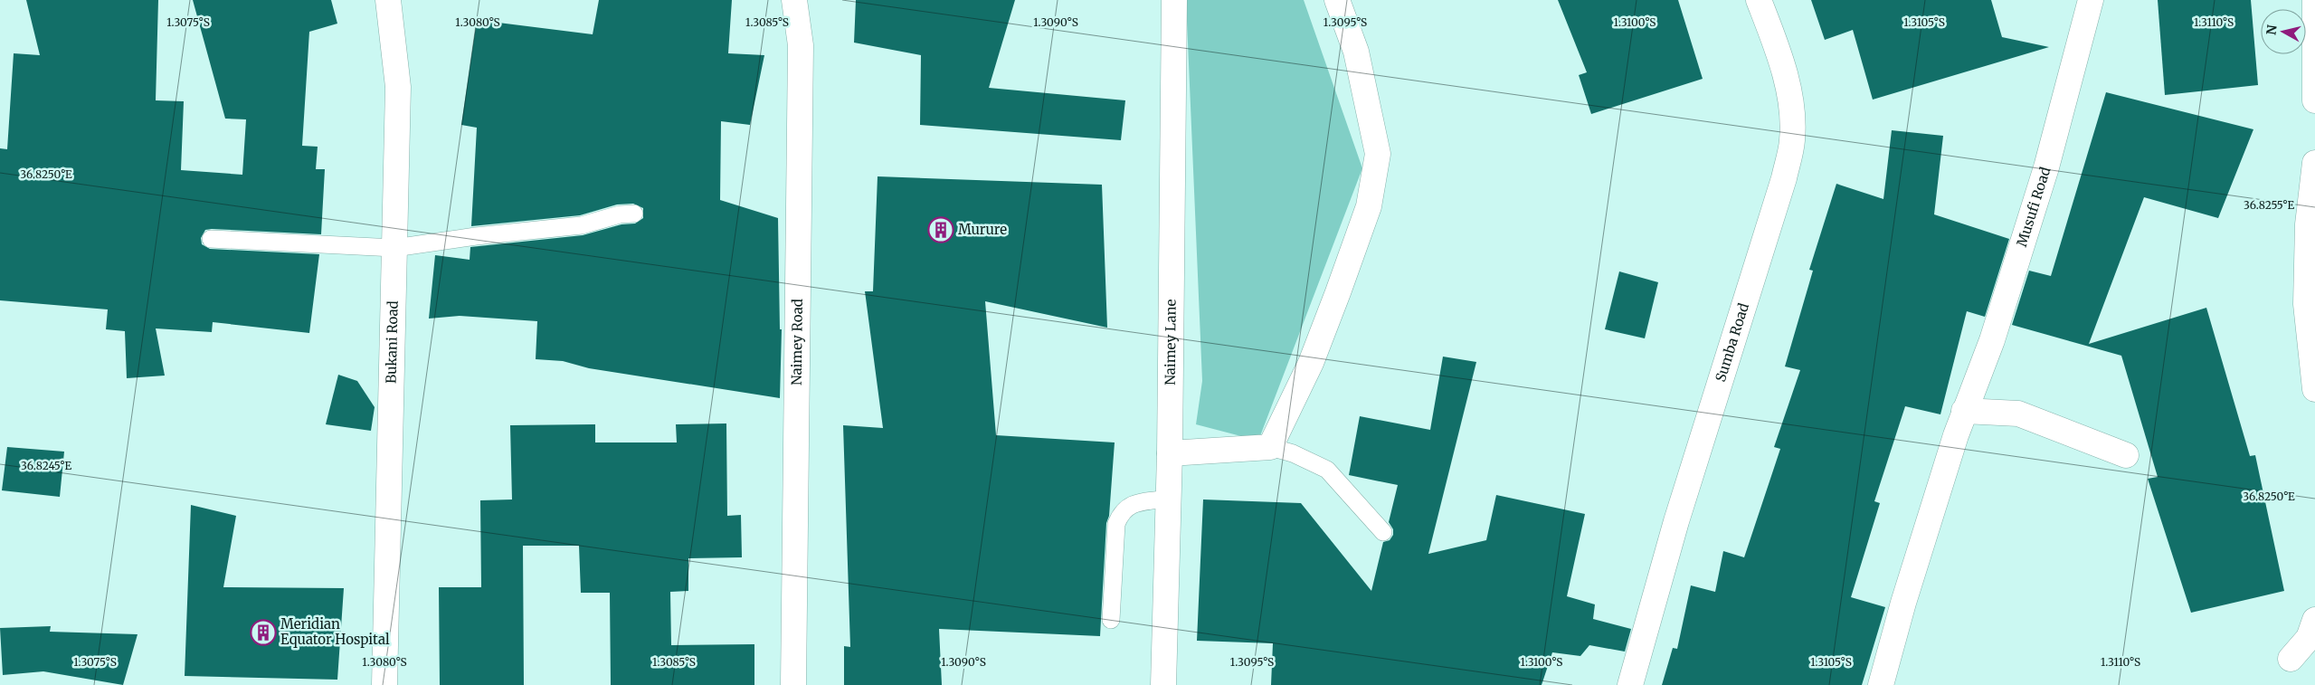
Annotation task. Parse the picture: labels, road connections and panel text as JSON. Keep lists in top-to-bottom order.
{
  "streets": {
    "street": [
      "Musufi Road",
      "Bukani Road",
      "Naimey Road",
      "Naimey Lane",
      "Sumba Road"
    ]
  },
  "places": {
    "building": ["Murure", "Meridian Equator Hospital"]
  },
  "north": "left",
  "coordinates": [
    "1.3075°S",
    "1.3080°S",
    "1.3085°S",
    "1.3090°S",
    "1.3095°S",
    "1.3100°S",
    "1.3105°S",
    "1.3110°S",
    "36.8250°E",
    "36.8255°E",
    "36.8245°E"
  ]
}
